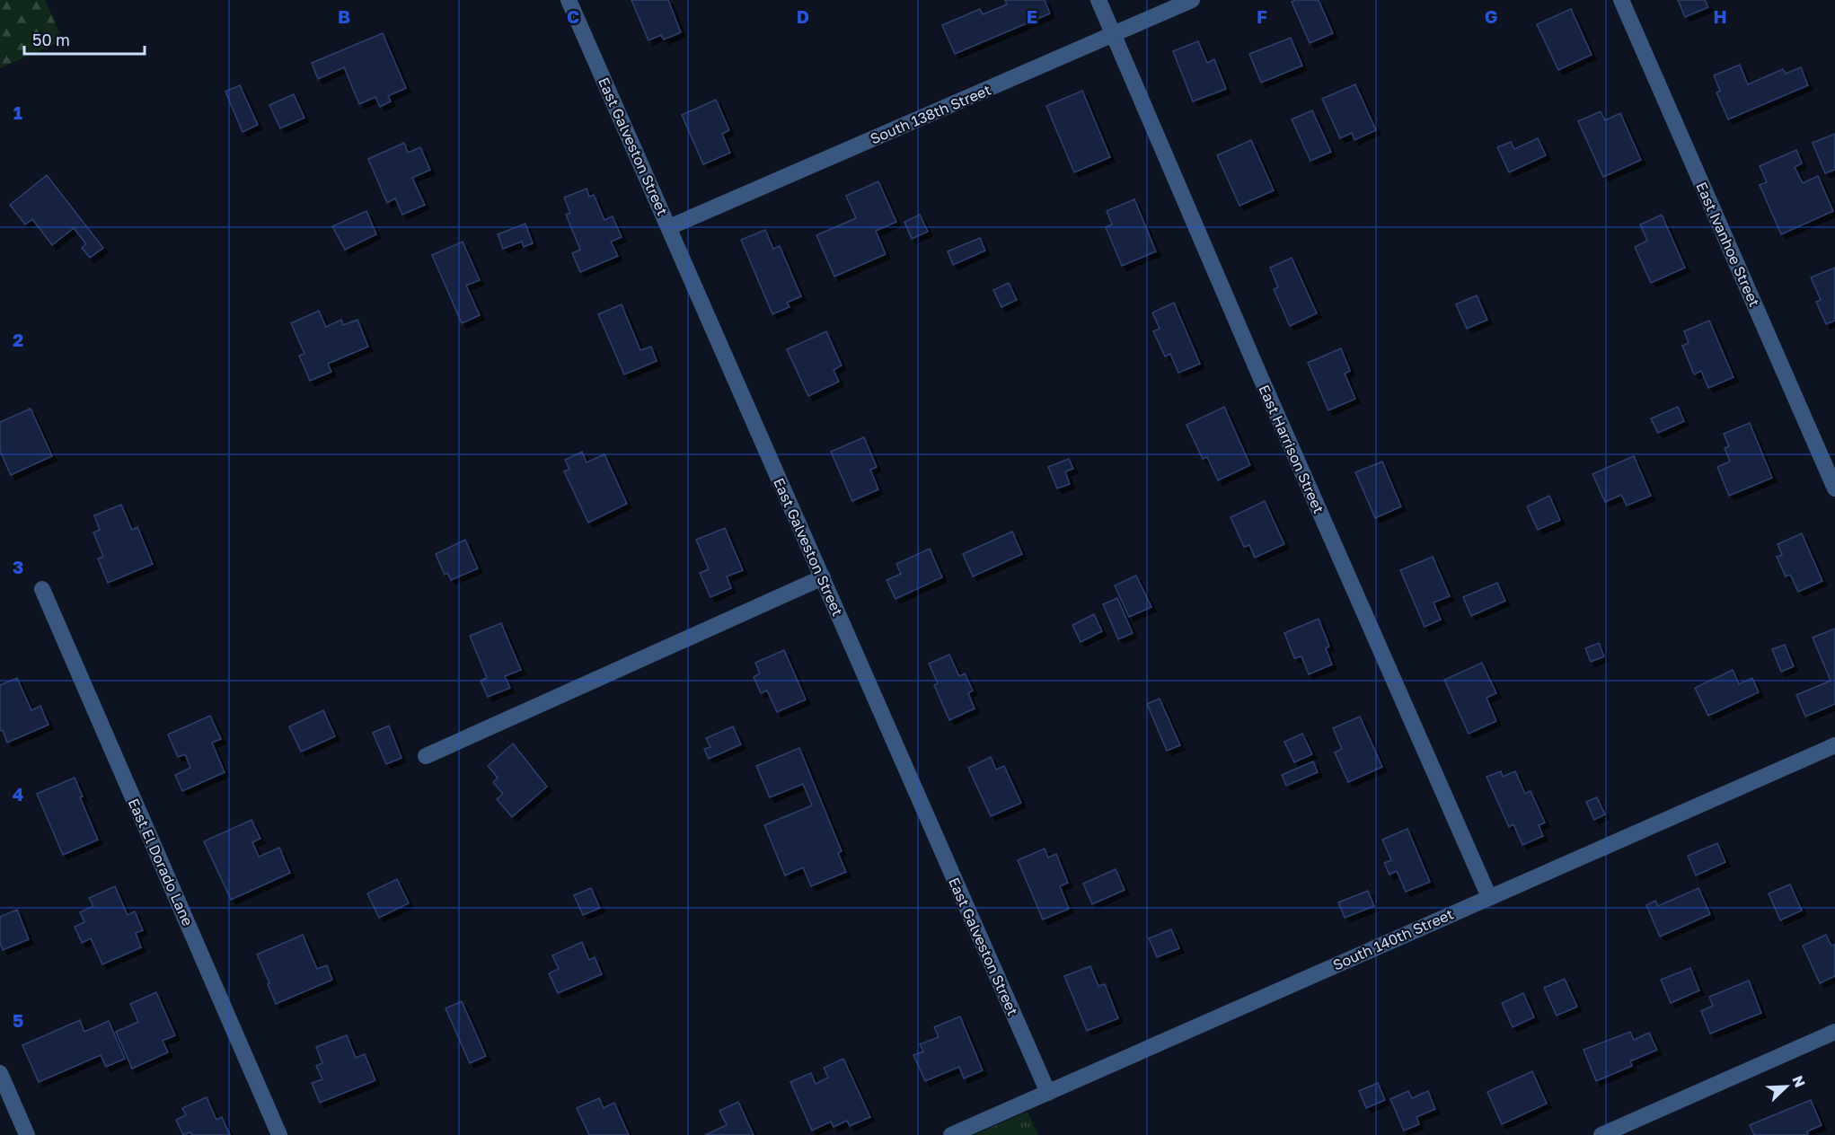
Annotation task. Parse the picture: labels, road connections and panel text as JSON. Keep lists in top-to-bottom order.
{
  "streets": {
    "street": [
      "South 138th Street",
      "East Galveston Street",
      "East Ivanhoe Street",
      "East Harrison Street",
      "East El Dorado Lane",
      "South 140th Street"
    ]
  },
  "crossings": [
    ["South 138th Street", "East Galveston Street"],
    ["South 138th Street", "East Harrison Street"],
    ["East Galveston Street", "South 140th Street"],
    ["East Harrison Street", "South 140th Street"]
  ],
  "scale_bar": "50 m",
  "north": "top right",
  "grid": {
    "columns": [
      "B",
      "C",
      "D",
      "E",
      "F",
      "G",
      "H"
    ],
    "rows": [
      "1",
      "2",
      "3",
      "4",
      "5"
    ]
  }
}
